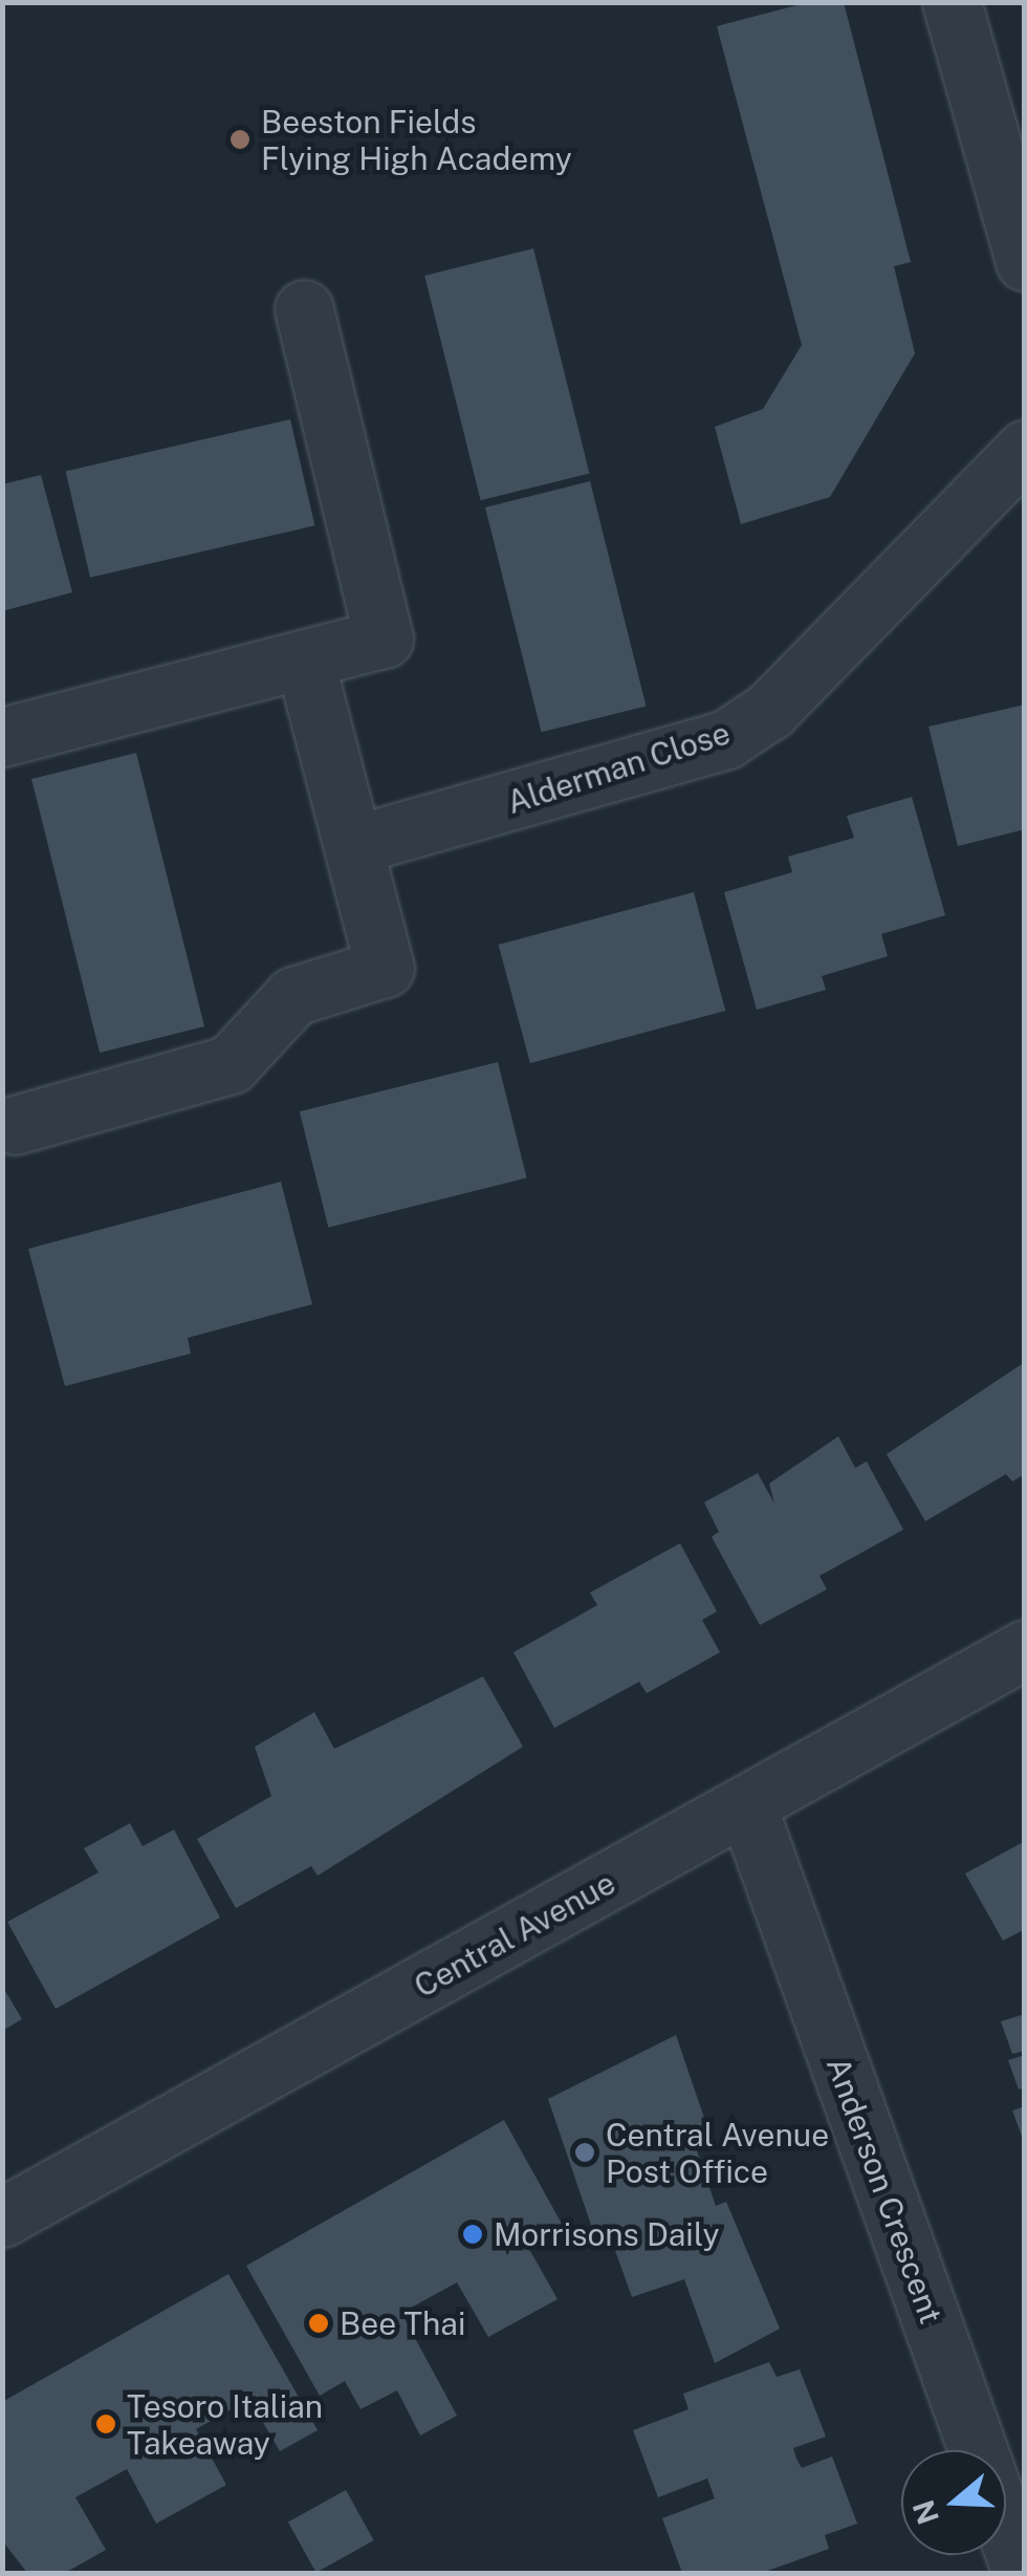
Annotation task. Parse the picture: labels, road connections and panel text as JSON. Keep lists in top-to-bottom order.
{
  "streets": {
    "street": ["Alderman Close", "Central Avenue", "Anderson Crescent"]
  },
  "crossings": [
    ["Central Avenue", "Anderson Crescent"]
  ],
  "places": [
    "Beeston Fields Flying High Academy",
    "Central Avenue Post Office",
    "Morrisons Daily",
    "Bee Thai",
    "Tesoro Italian Takeaway"
  ],
  "north": "left"
}
